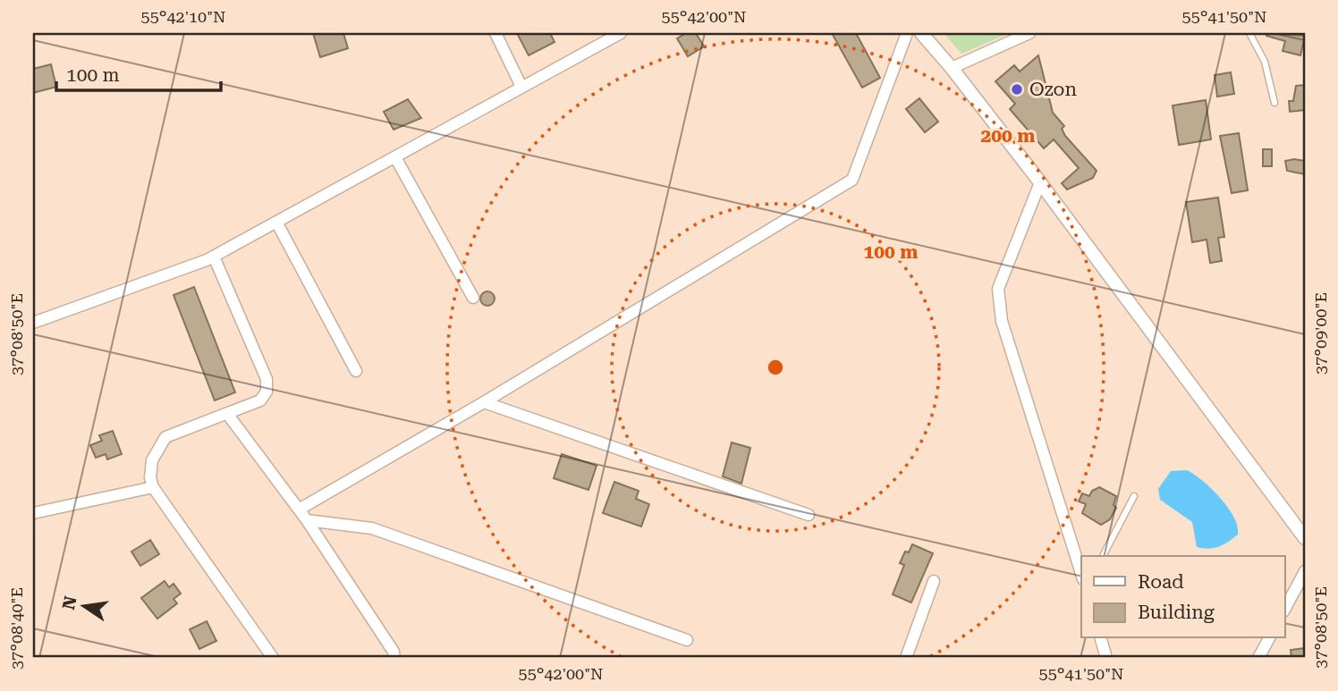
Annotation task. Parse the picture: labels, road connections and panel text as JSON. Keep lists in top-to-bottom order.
{
  "places": ["Ozon"],
  "legend": ["Road", "Building"],
  "scale_bar": "100 m",
  "north": "left",
  "coordinates": [
    "55°42'10\"N",
    "55°42'00\"N",
    "55°41'50\"N",
    "37°09'00\"E",
    "37°08'50\"E",
    "37°08'40\"E"
  ],
  "rings": ["200 m", "100 m"]
}
